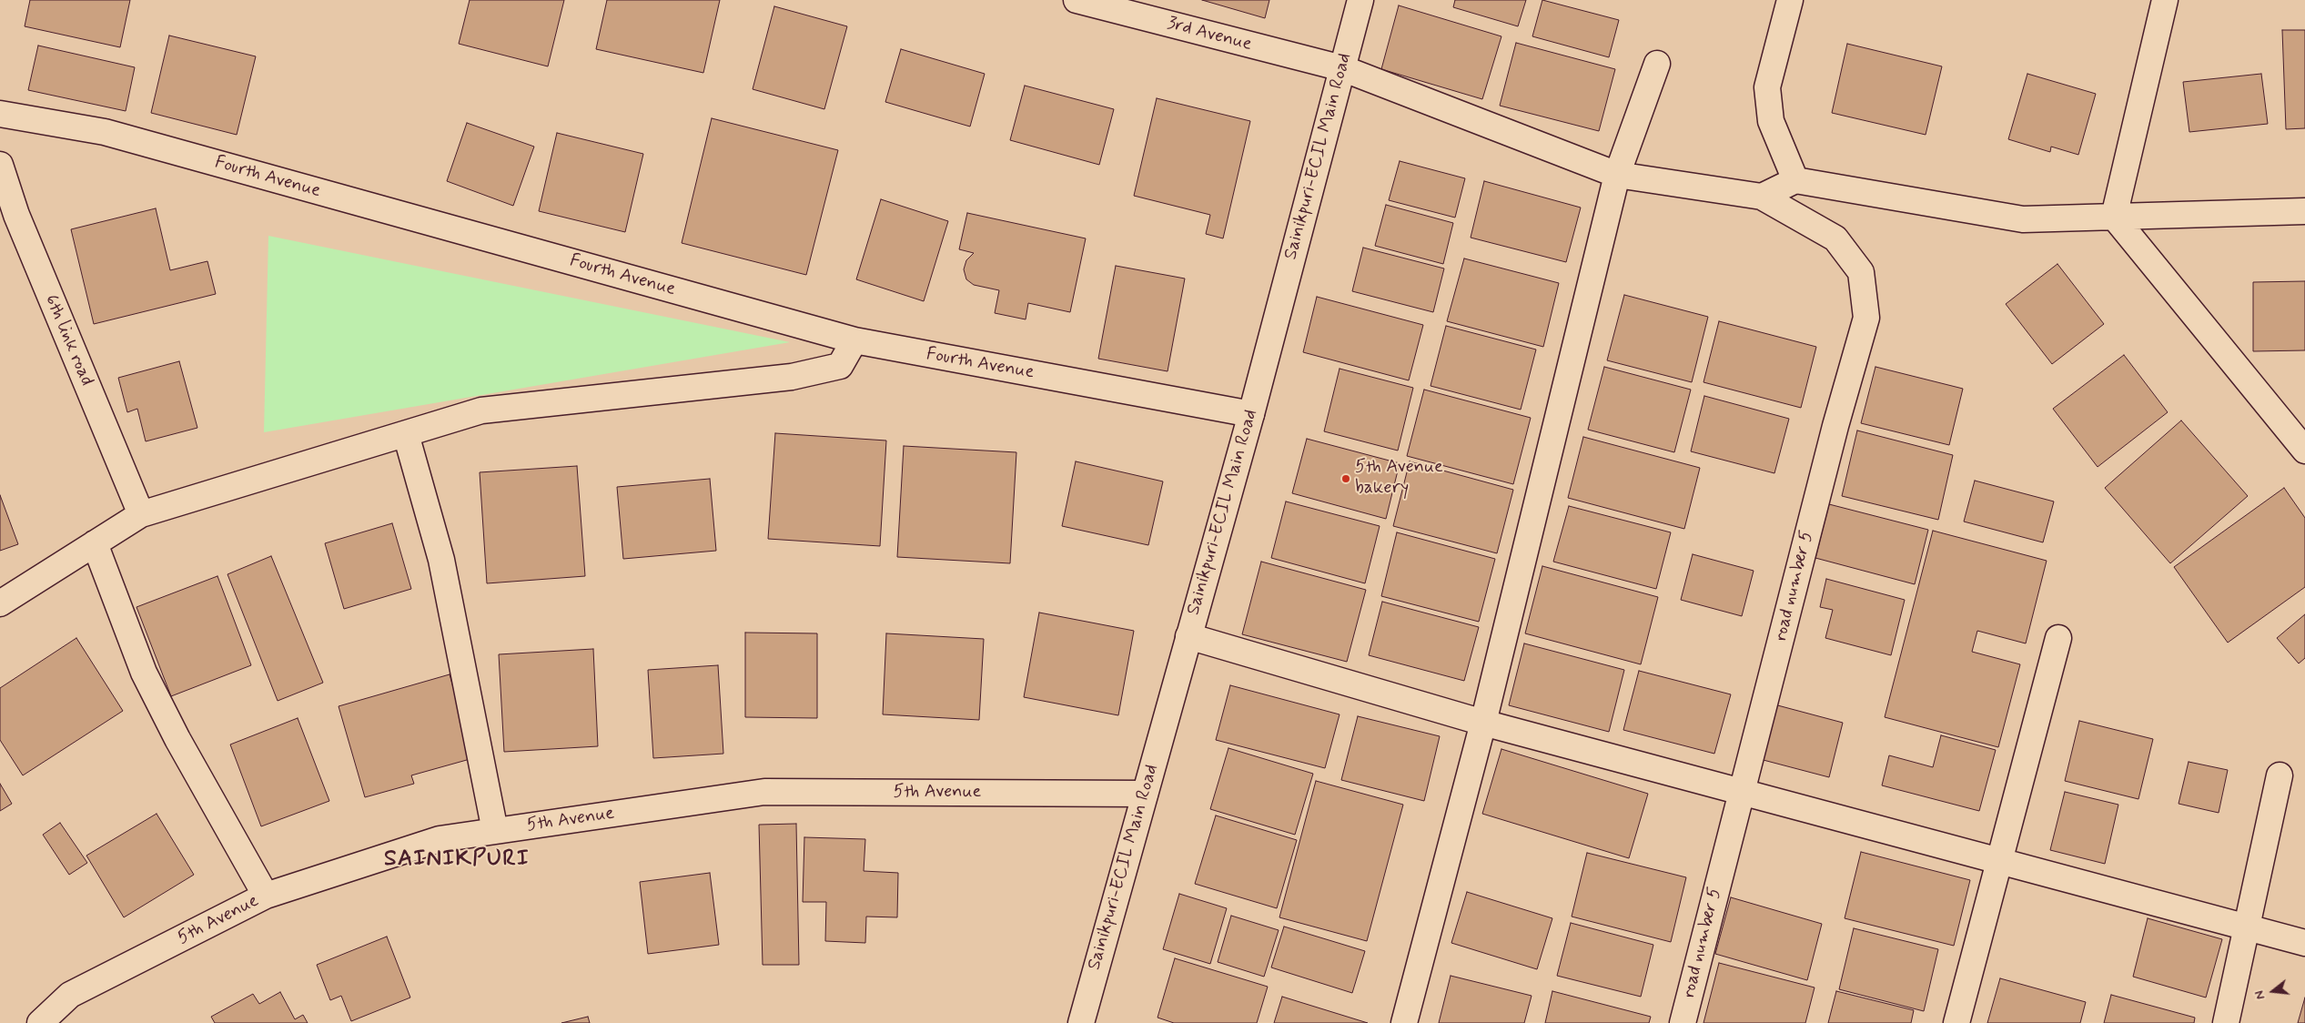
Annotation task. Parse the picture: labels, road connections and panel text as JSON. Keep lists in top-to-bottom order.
{
  "streets": {
    "street": [
      "3rd Avenue",
      "Sainikpuri-ECIL Main Road",
      "Fourth Avenue",
      "6th link road",
      "road number 5",
      "5th Avenue"
    ]
  },
  "crossings": [
    ["3rd Avenue", "Sainikpuri-ECIL Main Road"],
    ["3rd Avenue", "road number 5"],
    ["Sainikpuri-ECIL Main Road", "Fourth Avenue"],
    ["Sainikpuri-ECIL Main Road", "5th Avenue"]
  ],
  "districts": ["SAINIKPURI"],
  "places": ["5th Avenue bakery"],
  "north": "left"
}
